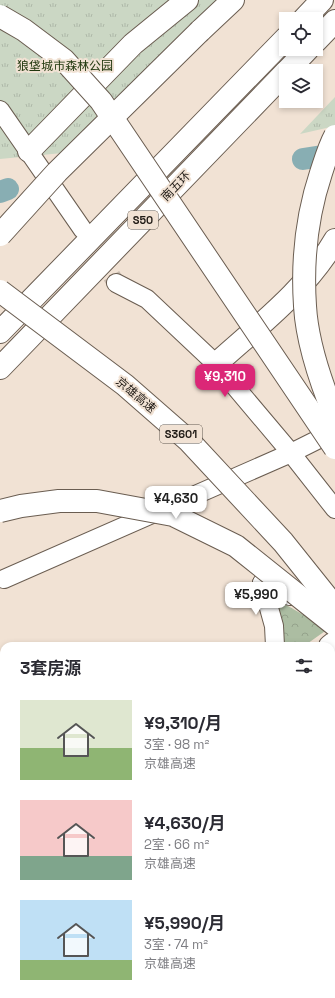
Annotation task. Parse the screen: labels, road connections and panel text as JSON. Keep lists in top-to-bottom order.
{
  "streets": {
    "main road": [
      "南五环",
      "S50",
      "京雄高速",
      "S3601"
    ]
  },
  "parks": ["狼垡城市森林公园"],
  "page": {
    "price": ["¥9,310", "¥4,630", "¥5,990"],
    "heading": "3套房源",
    "list": [
      {
        "name": "¥9,310/月",
        "note": "3室 · 98 m² · 京雄高速"
      },
      {
        "name": "¥4,630/月",
        "note": "2室 · 66 m² · 京雄高速"
      },
      {
        "name": "¥5,990/月",
        "note": "3室 · 74 m² · 京雄高速"
      }
    ]
  }
}
